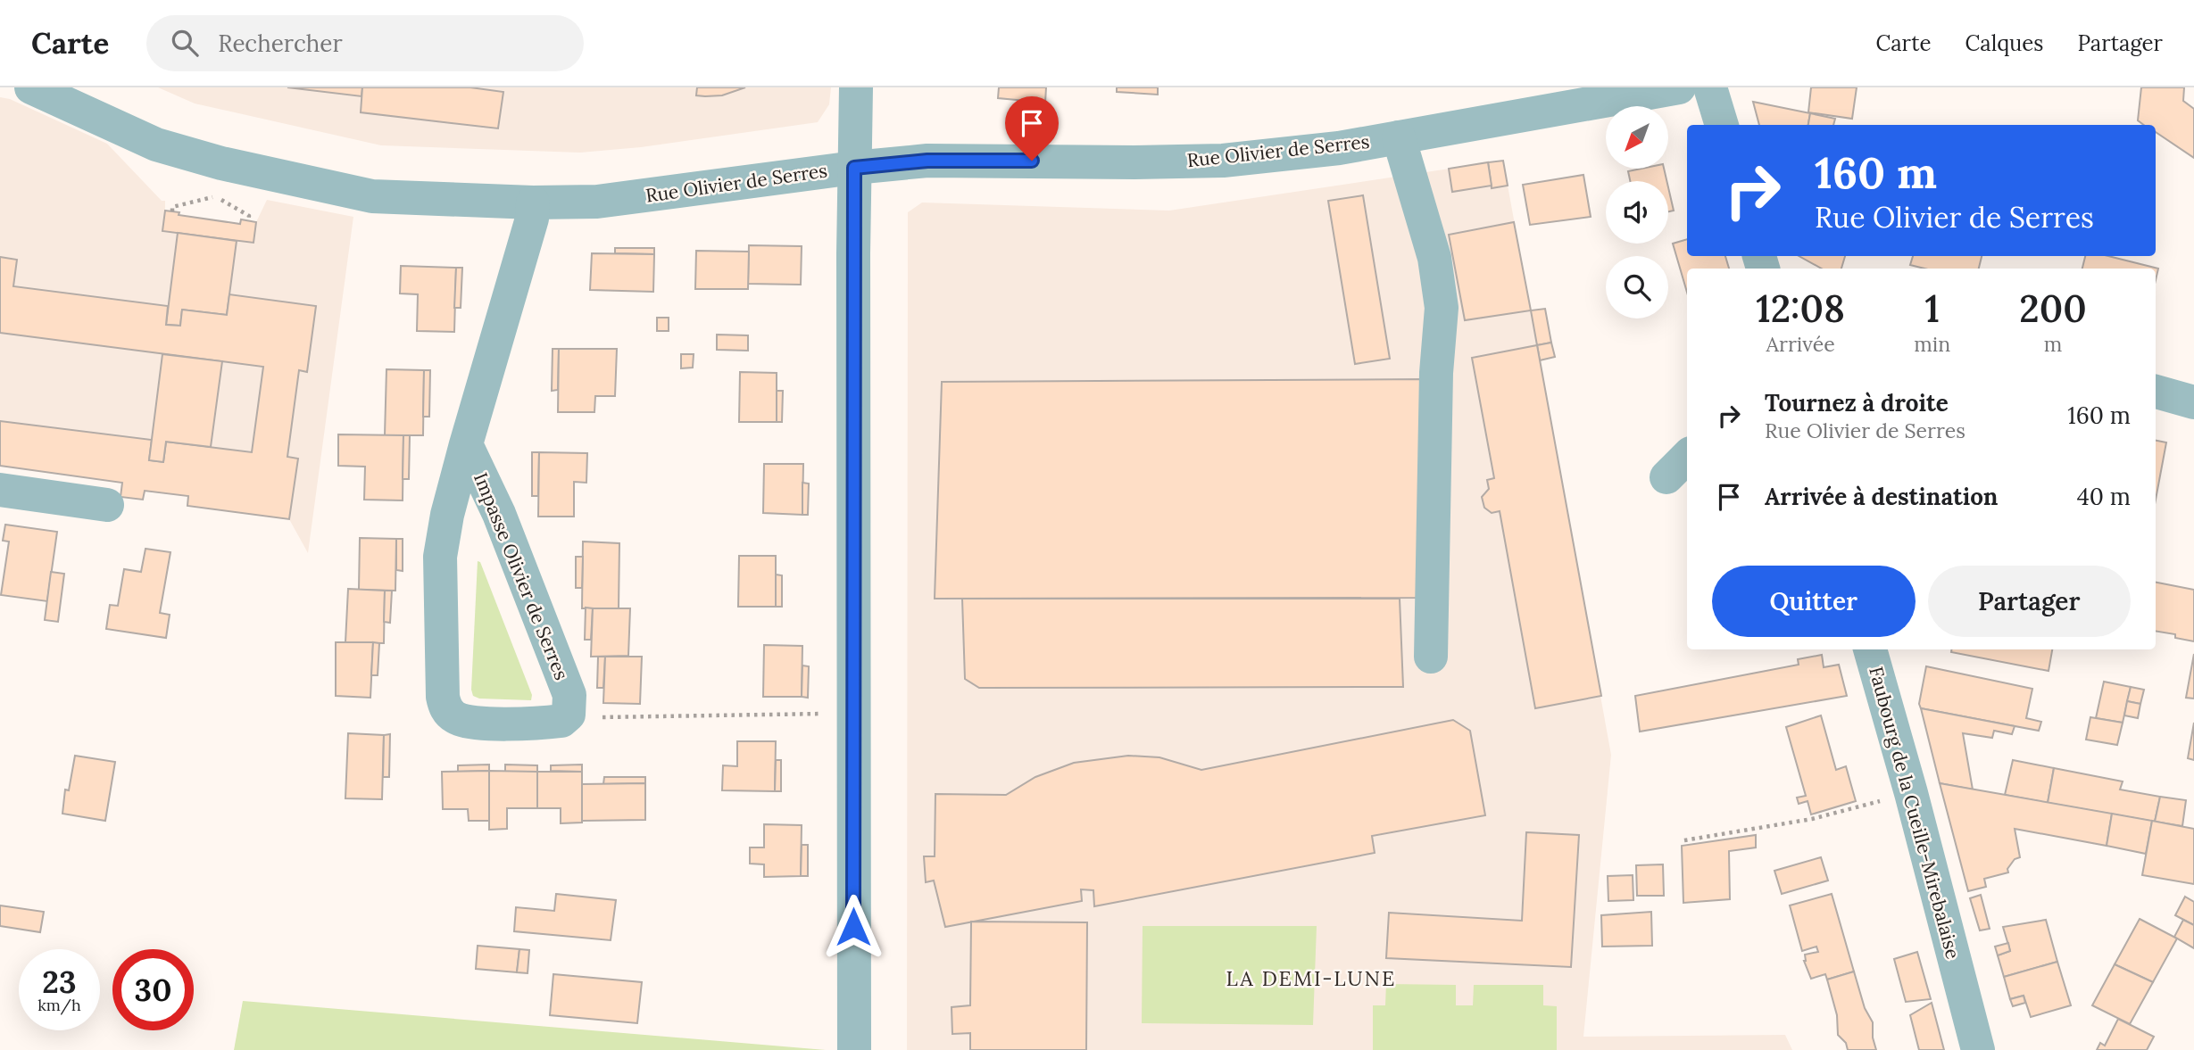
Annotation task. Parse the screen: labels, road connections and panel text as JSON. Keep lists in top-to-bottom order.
{
  "streets": {
    "street": ["Rue Olivier de Serres", "Impasse Olivier de Serres", "Faubourg de la Cueille-Mirebalaise"]
  },
  "crossings": [
    ["Rue Olivier de Serres", "Impasse Olivier de Serres"]
  ],
  "districts": ["LA DEMI-LUNE"],
  "north": "bottom left",
  "page": {
    "header": "Carte",
    "search": "Rechercher",
    "nav": ["Carte", "Calques", "Partager"],
    "turn": ["160 m", "Rue Olivier de Serres"],
    "eta": [
      "12:08",
      "Arrivée",
      "1",
      "min",
      "200",
      "m"
    ],
    "list": [
      {
        "name": "Tournez à droite",
        "note": "Rue Olivier de Serres",
        "value": "160 m"
      },
      {
        "name": "Arrivée à destination",
        "value": "40 m"
      }
    ],
    "buttons": ["Quitter", "Partager"],
    "speed": "23 km/h",
    "limit": "30"
  }
}
